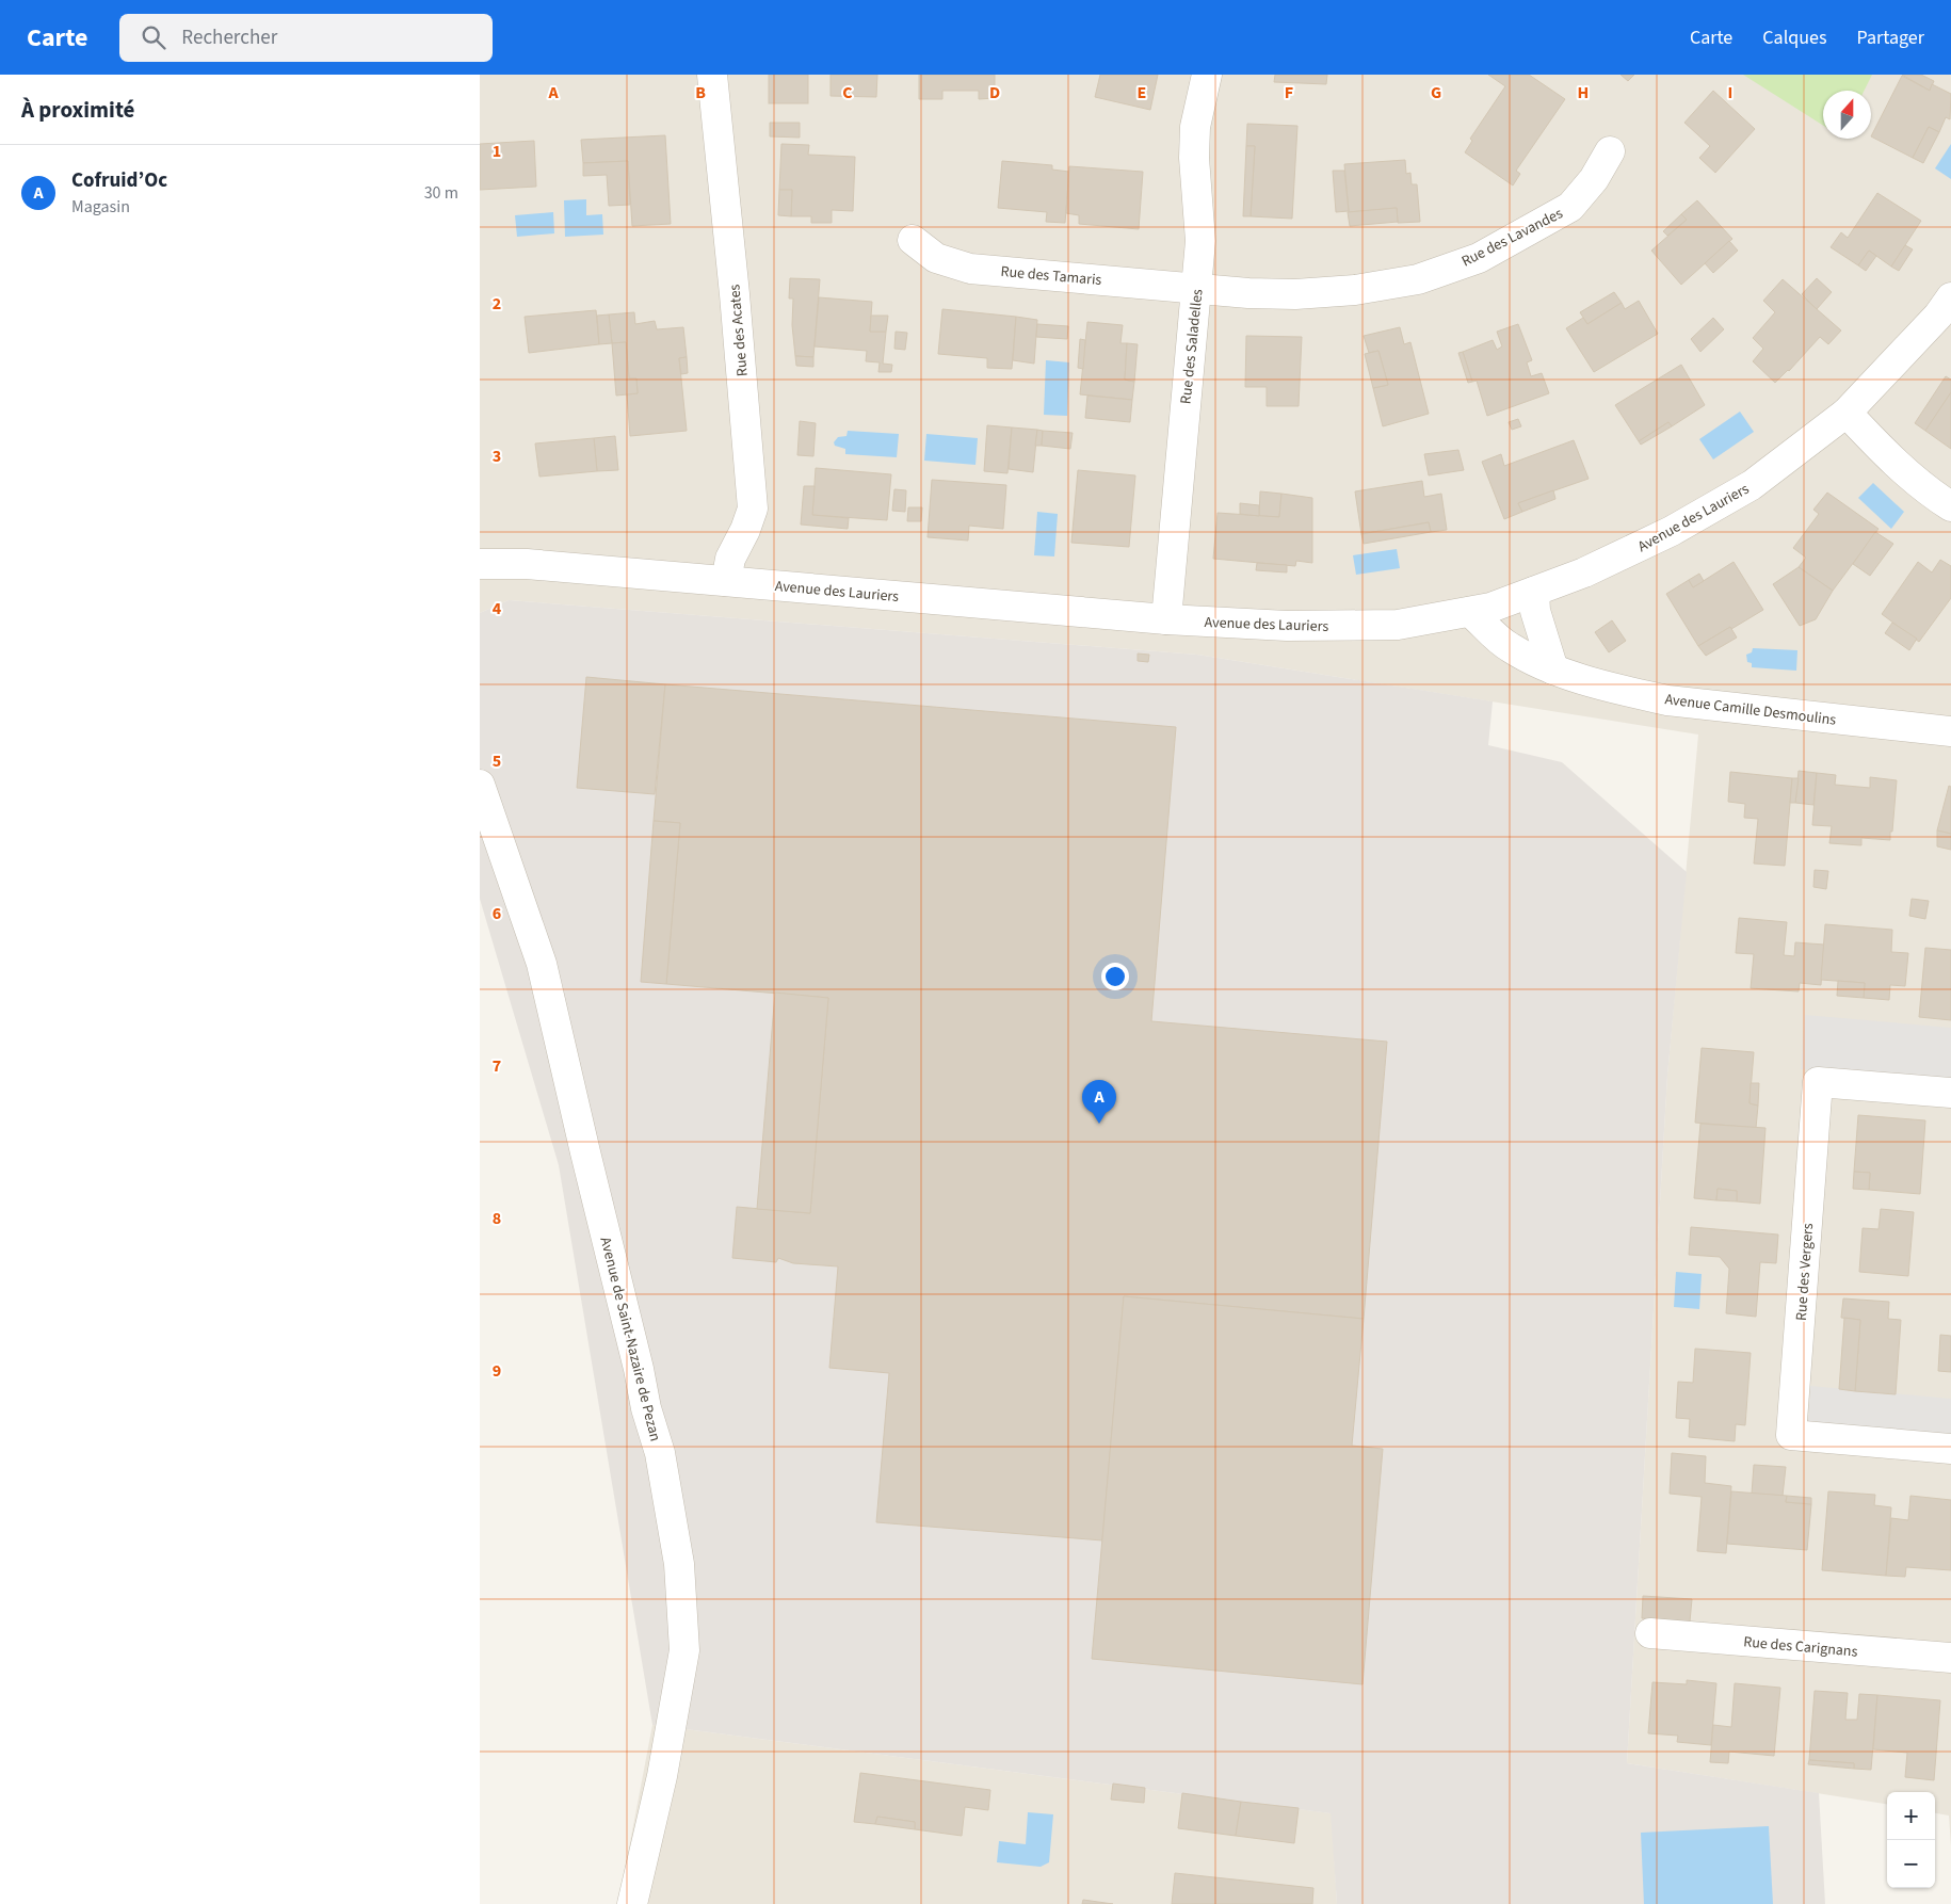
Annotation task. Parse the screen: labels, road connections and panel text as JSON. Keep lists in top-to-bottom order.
{
  "streets": {
    "street": [
      "Rue des Lavandes",
      "Rue des Tamaris",
      "Rue des Acates",
      "Rue des Saladelles",
      "Avenue des Lauriers",
      "Avenue Camille Desmoulins",
      "Rue des Vergers",
      "Avenue de Saint-Nazaire de Pezan",
      "Rue des Carignans"
    ]
  },
  "crossings": [
    ["Rue des Lavandes", "Rue des Tamaris"],
    ["Rue des Lavandes", "Rue des Saladelles"],
    ["Rue des Tamaris", "Rue des Saladelles"],
    ["Rue des Acates", "Avenue des Lauriers"],
    ["Rue des Saladelles", "Avenue des Lauriers"],
    ["Avenue des Lauriers", "Avenue Camille Desmoulins"]
  ],
  "north": "top",
  "page": {
    "header": "Carte",
    "search": "Rechercher",
    "nav": ["Carte", "Calques", "Partager"],
    "heading": "À proximité",
    "list": [
      {
        "mark": "A",
        "name": "Cofruid’Oc",
        "note": "Magasin",
        "value": "30 m"
      }
    ],
    "pins": "A",
    "map_buttons": ["+", "−"]
  },
  "grid": {
    "columns": [
      "A",
      "B",
      "C",
      "D",
      "E",
      "F",
      "G",
      "H",
      "I"
    ],
    "rows": [
      "1",
      "2",
      "3",
      "4",
      "5",
      "6",
      "7",
      "8",
      "9"
    ]
  }
}
